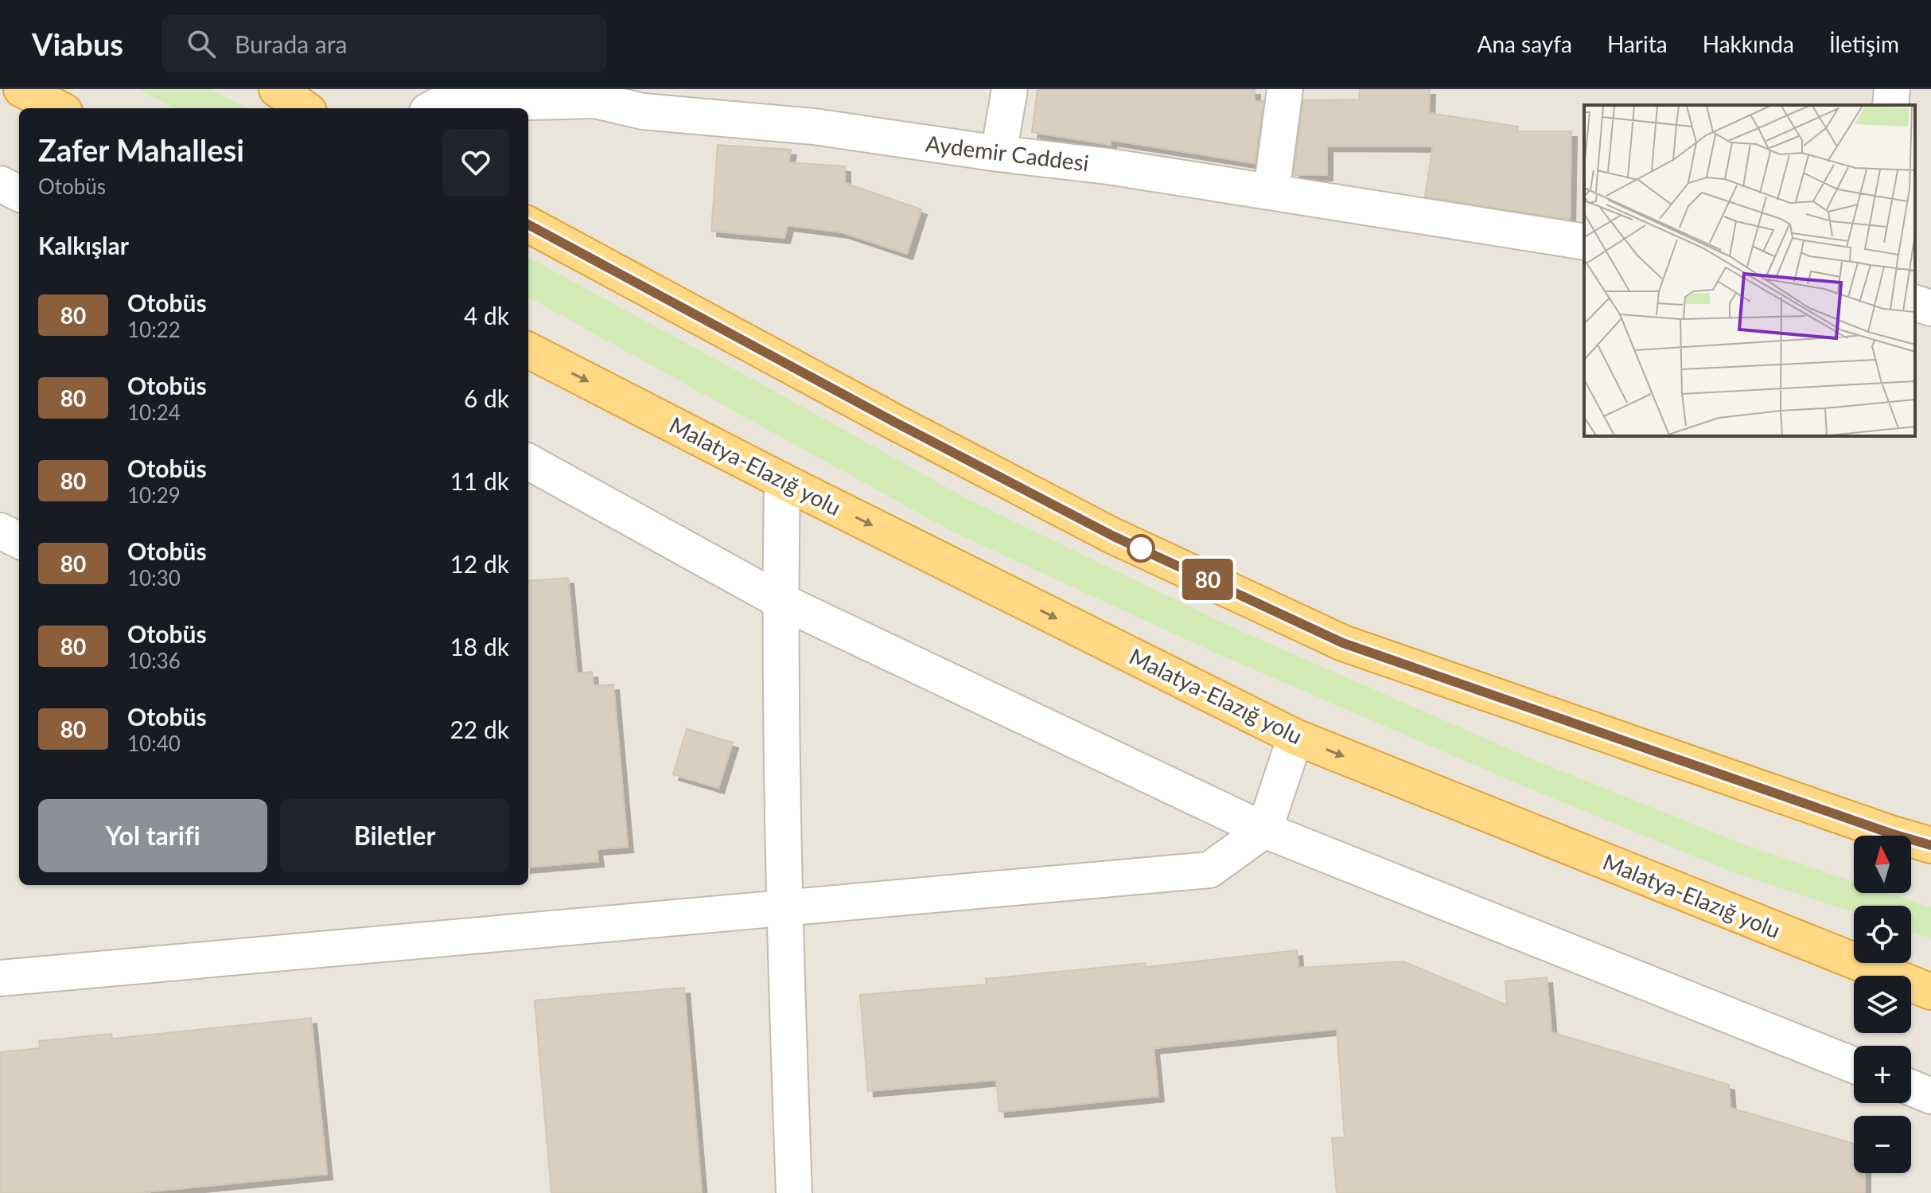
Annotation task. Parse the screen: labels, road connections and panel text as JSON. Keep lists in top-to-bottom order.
{
  "streets": {
    "highway": ["Malatya-Elazığ yolu"],
    "street": ["Aydemir Caddesi"]
  },
  "lines": ["bus line 80"],
  "north": "top",
  "page": {
    "header": "Viabus",
    "search": "Burada ara",
    "nav": [
      "Ana sayfa",
      "Harita",
      "Hakkında",
      "İletişim"
    ],
    "on_map": "80",
    "heading": [
      ["Zafer Mahallesi", "Otobüs"],
      "Kalkışlar"
    ],
    "list": [
      {
        "mark": "80",
        "name": "Otobüs",
        "note": "10:22",
        "value": "4 dk"
      },
      {
        "mark": "80",
        "name": "Otobüs",
        "note": "10:24",
        "value": "6 dk"
      },
      {
        "mark": "80",
        "name": "Otobüs",
        "note": "10:29",
        "value": "11 dk"
      },
      {
        "mark": "80",
        "name": "Otobüs",
        "note": "10:30",
        "value": "12 dk"
      },
      {
        "mark": "80",
        "name": "Otobüs",
        "note": "10:36",
        "value": "18 dk"
      },
      {
        "mark": "80",
        "name": "Otobüs",
        "note": "10:40",
        "value": "22 dk"
      }
    ],
    "buttons": ["Yol tarifi", "Biletler"],
    "map_buttons": ["+", "−"]
  }
}
